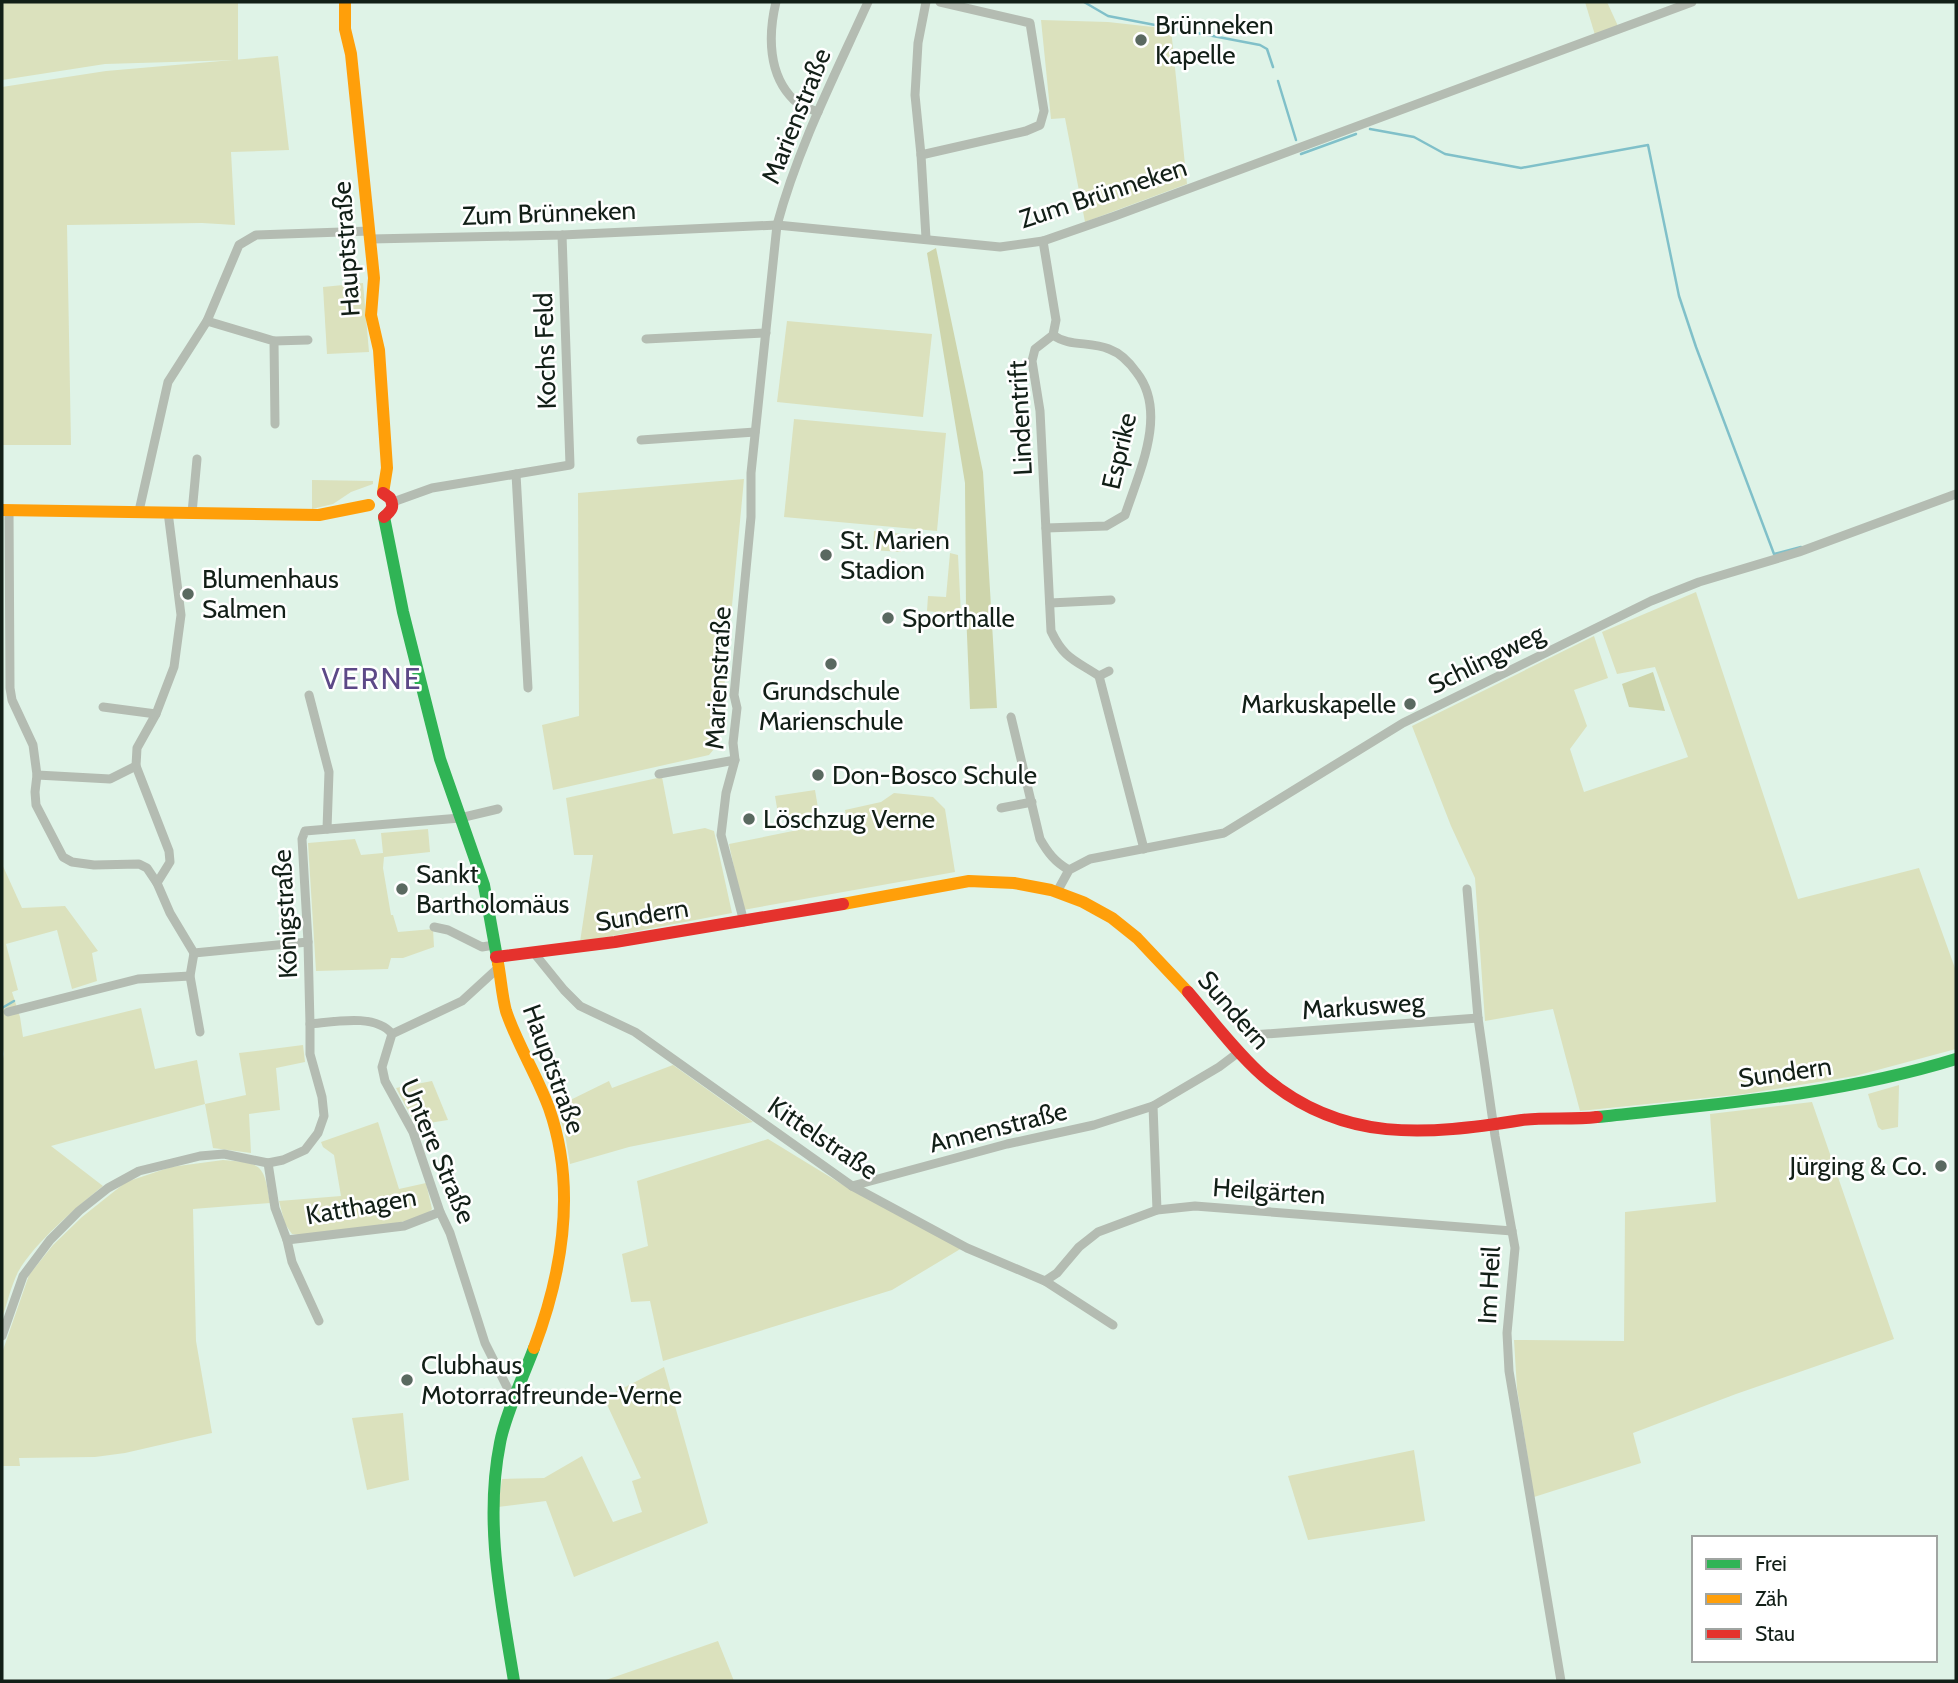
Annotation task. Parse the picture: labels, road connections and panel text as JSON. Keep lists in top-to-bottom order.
{
  "streets": {
    "street": [
      "Marienstraße",
      "Zum Brünneken",
      "Hauptstraße",
      "Kochs Feld",
      "Lindentrift",
      "Esprike",
      "Schlingweg",
      "Königstraße",
      "Sundern",
      "Markusweg",
      "Annenstraße",
      "Kittelstraße",
      "Untere Straße",
      "Heilgärten",
      "Katthagen",
      "Im Heil"
    ]
  },
  "crossings": [
    ["Marienstraße", "Zum Brünneken"],
    ["Marienstraße", "Sundern"],
    ["Zum Brünneken", "Hauptstraße"],
    ["Zum Brünneken", "Kochs Feld"],
    ["Zum Brünneken", "Lindentrift"],
    ["Hauptstraße", "Königstraße"],
    ["Hauptstraße", "Sundern"],
    ["Hauptstraße", "Untere Straße"],
    ["Lindentrift", "Esprike"],
    ["Königstraße", "Katthagen"],
    ["Sundern", "Annenstraße"],
    ["Sundern", "Kittelstraße"],
    ["Sundern", "Im Heil"],
    ["Markusweg", "Im Heil"],
    ["Annenstraße", "Kittelstraße"],
    ["Kittelstraße", "Heilgärten"],
    ["Untere Straße", "Katthagen"],
    ["Heilgärten", "Im Heil"]
  ],
  "districts": ["VERNE"],
  "places": [
    "Brünneken Kapelle",
    "St. Marien Stadion",
    "Blumenhaus Salmen",
    "Sporthalle",
    "Grundschule Marienschule",
    "Markuskapelle",
    "Don-Bosco Schule",
    "Löschzug Verne",
    "Sankt Bartholomäus",
    "Jürging & Co.",
    "Clubhaus Motorradfreunde-Verne"
  ],
  "legend": ["Frei", "Zäh", "Stau"]
}
